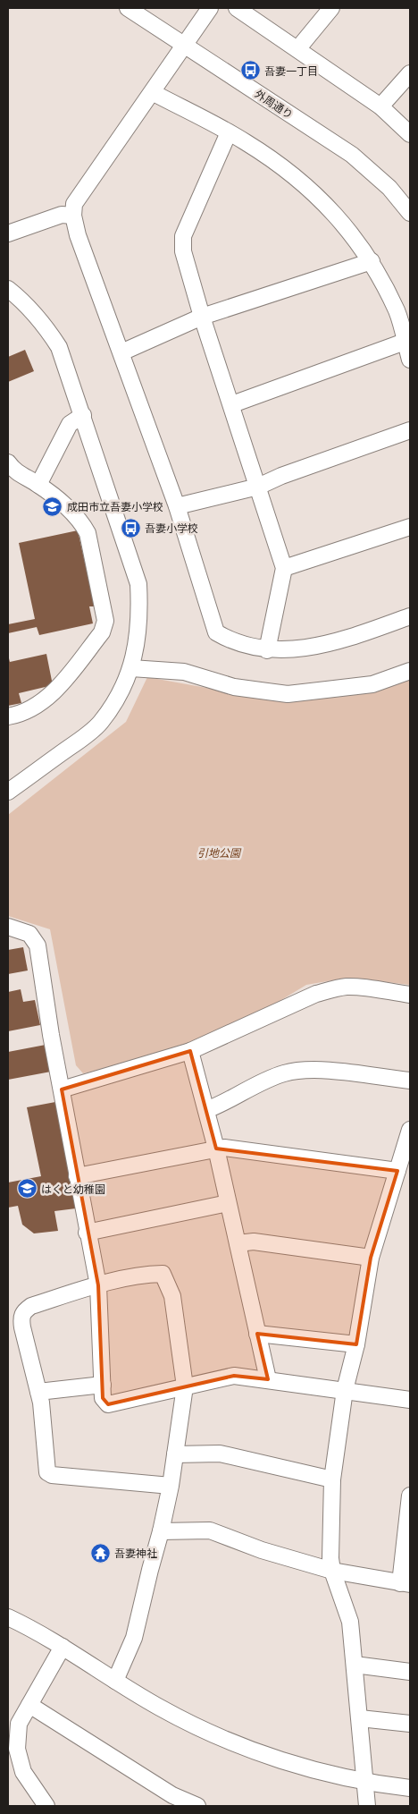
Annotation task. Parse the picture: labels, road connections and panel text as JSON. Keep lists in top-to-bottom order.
{
  "streets": {
    "street": ["外周通り"]
  },
  "parks": ["引地公園"],
  "places": {
    "bus stop": ["吾妻一丁目", "吾妻小学校"],
    "school or university": ["成田市立吾妻小学校", "はくと幼稚園"],
    "temple": ["吾妻神社"]
  }
}
